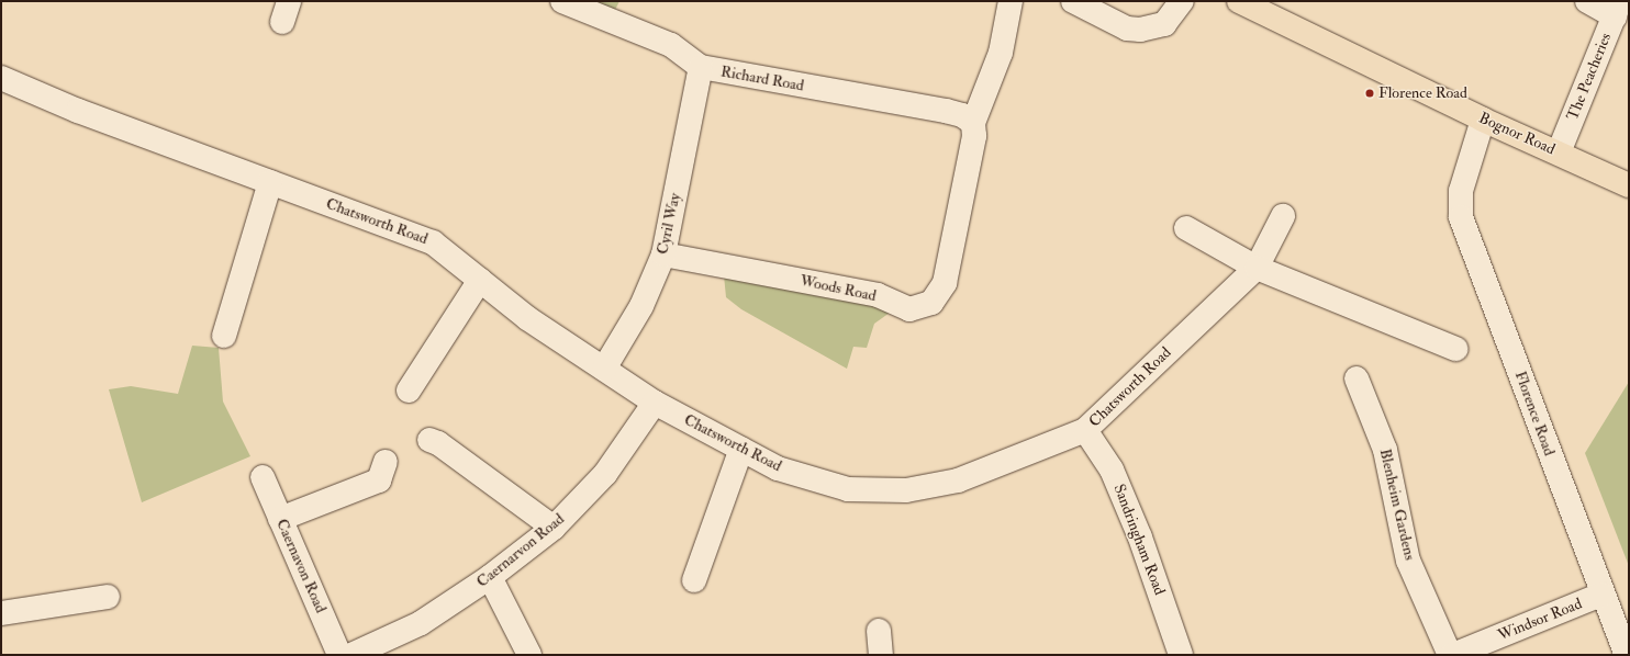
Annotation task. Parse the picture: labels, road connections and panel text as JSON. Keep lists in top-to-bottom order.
{
  "streets": {
    "main road": ["Bognor Road"],
    "street": [
      "The Peacheries",
      "Richard Road",
      "Chatsworth Road",
      "Cyril Way",
      "Woods Road",
      "Florence Road",
      "Blenheim Gardens",
      "Sandringham Road",
      "Caernarvon Road",
      "Caernavon Road",
      "Windsor Road"
    ]
  },
  "crossings": [
    ["The Peacheries", "Bognor Road"],
    ["Richard Road", "Cyril Way"],
    ["Richard Road", "Woods Road"],
    ["Bognor Road", "Florence Road"],
    ["Chatsworth Road", "Cyril Way"],
    ["Chatsworth Road", "Sandringham Road"],
    ["Chatsworth Road", "Caernarvon Road"],
    ["Cyril Way", "Woods Road"],
    ["Florence Road", "Windsor Road"]
  ],
  "places": ["Florence Road"]
}
